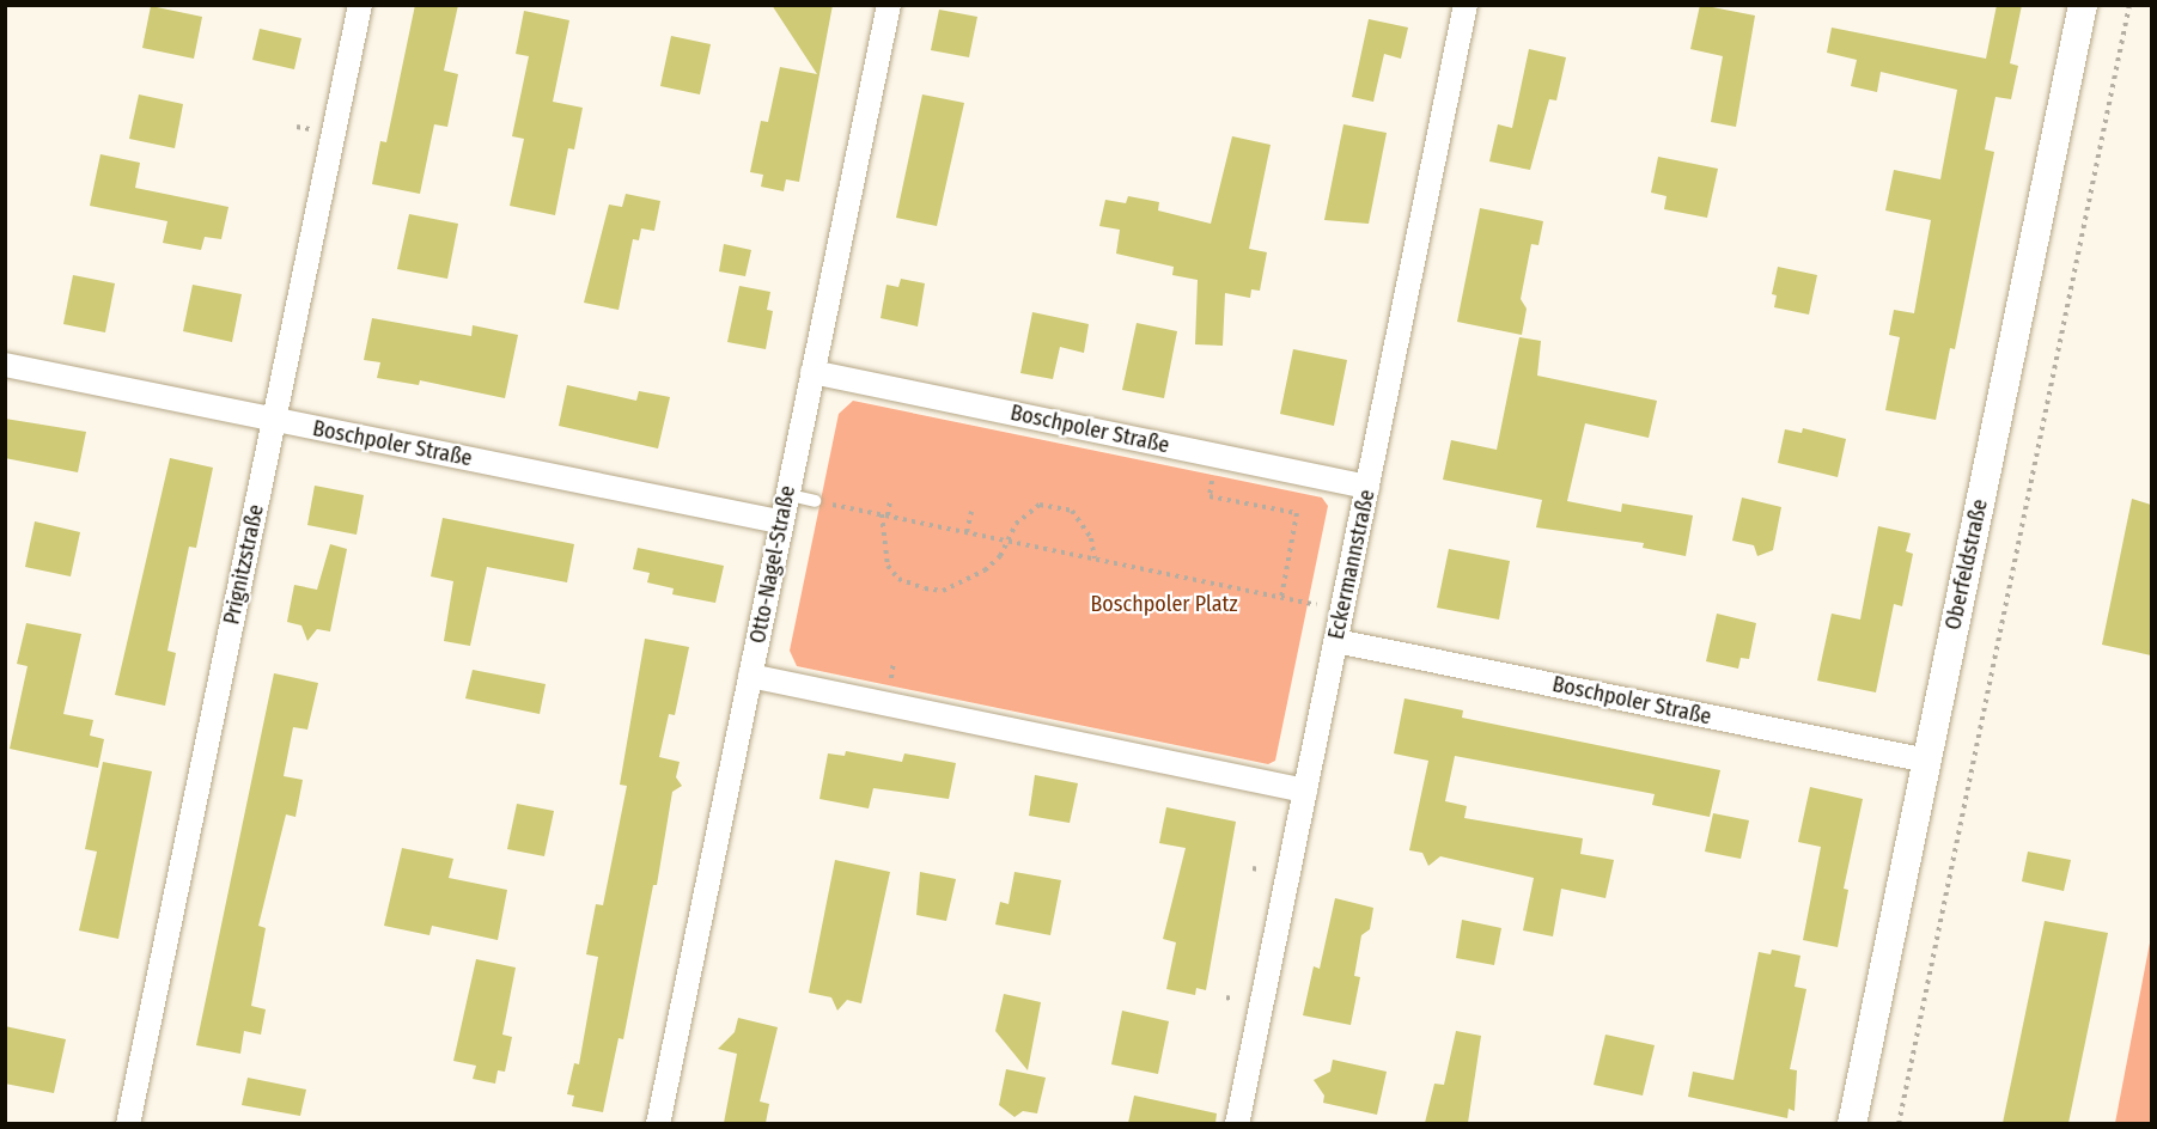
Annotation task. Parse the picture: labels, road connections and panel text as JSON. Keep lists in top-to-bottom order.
{
  "streets": {
    "street": [
      "Boschpoler Straße",
      "Prignitzstraße",
      "Otto-Nagel-Straße",
      "Eckermannstraße",
      "Oberfeldstraße"
    ]
  },
  "crossings": [
    ["Boschpoler Straße", "Prignitzstraße"],
    ["Boschpoler Straße", "Otto-Nagel-Straße"],
    ["Boschpoler Straße", "Eckermannstraße"],
    ["Boschpoler Straße", "Oberfeldstraße"]
  ],
  "parks": ["Boschpoler Platz"]
}
